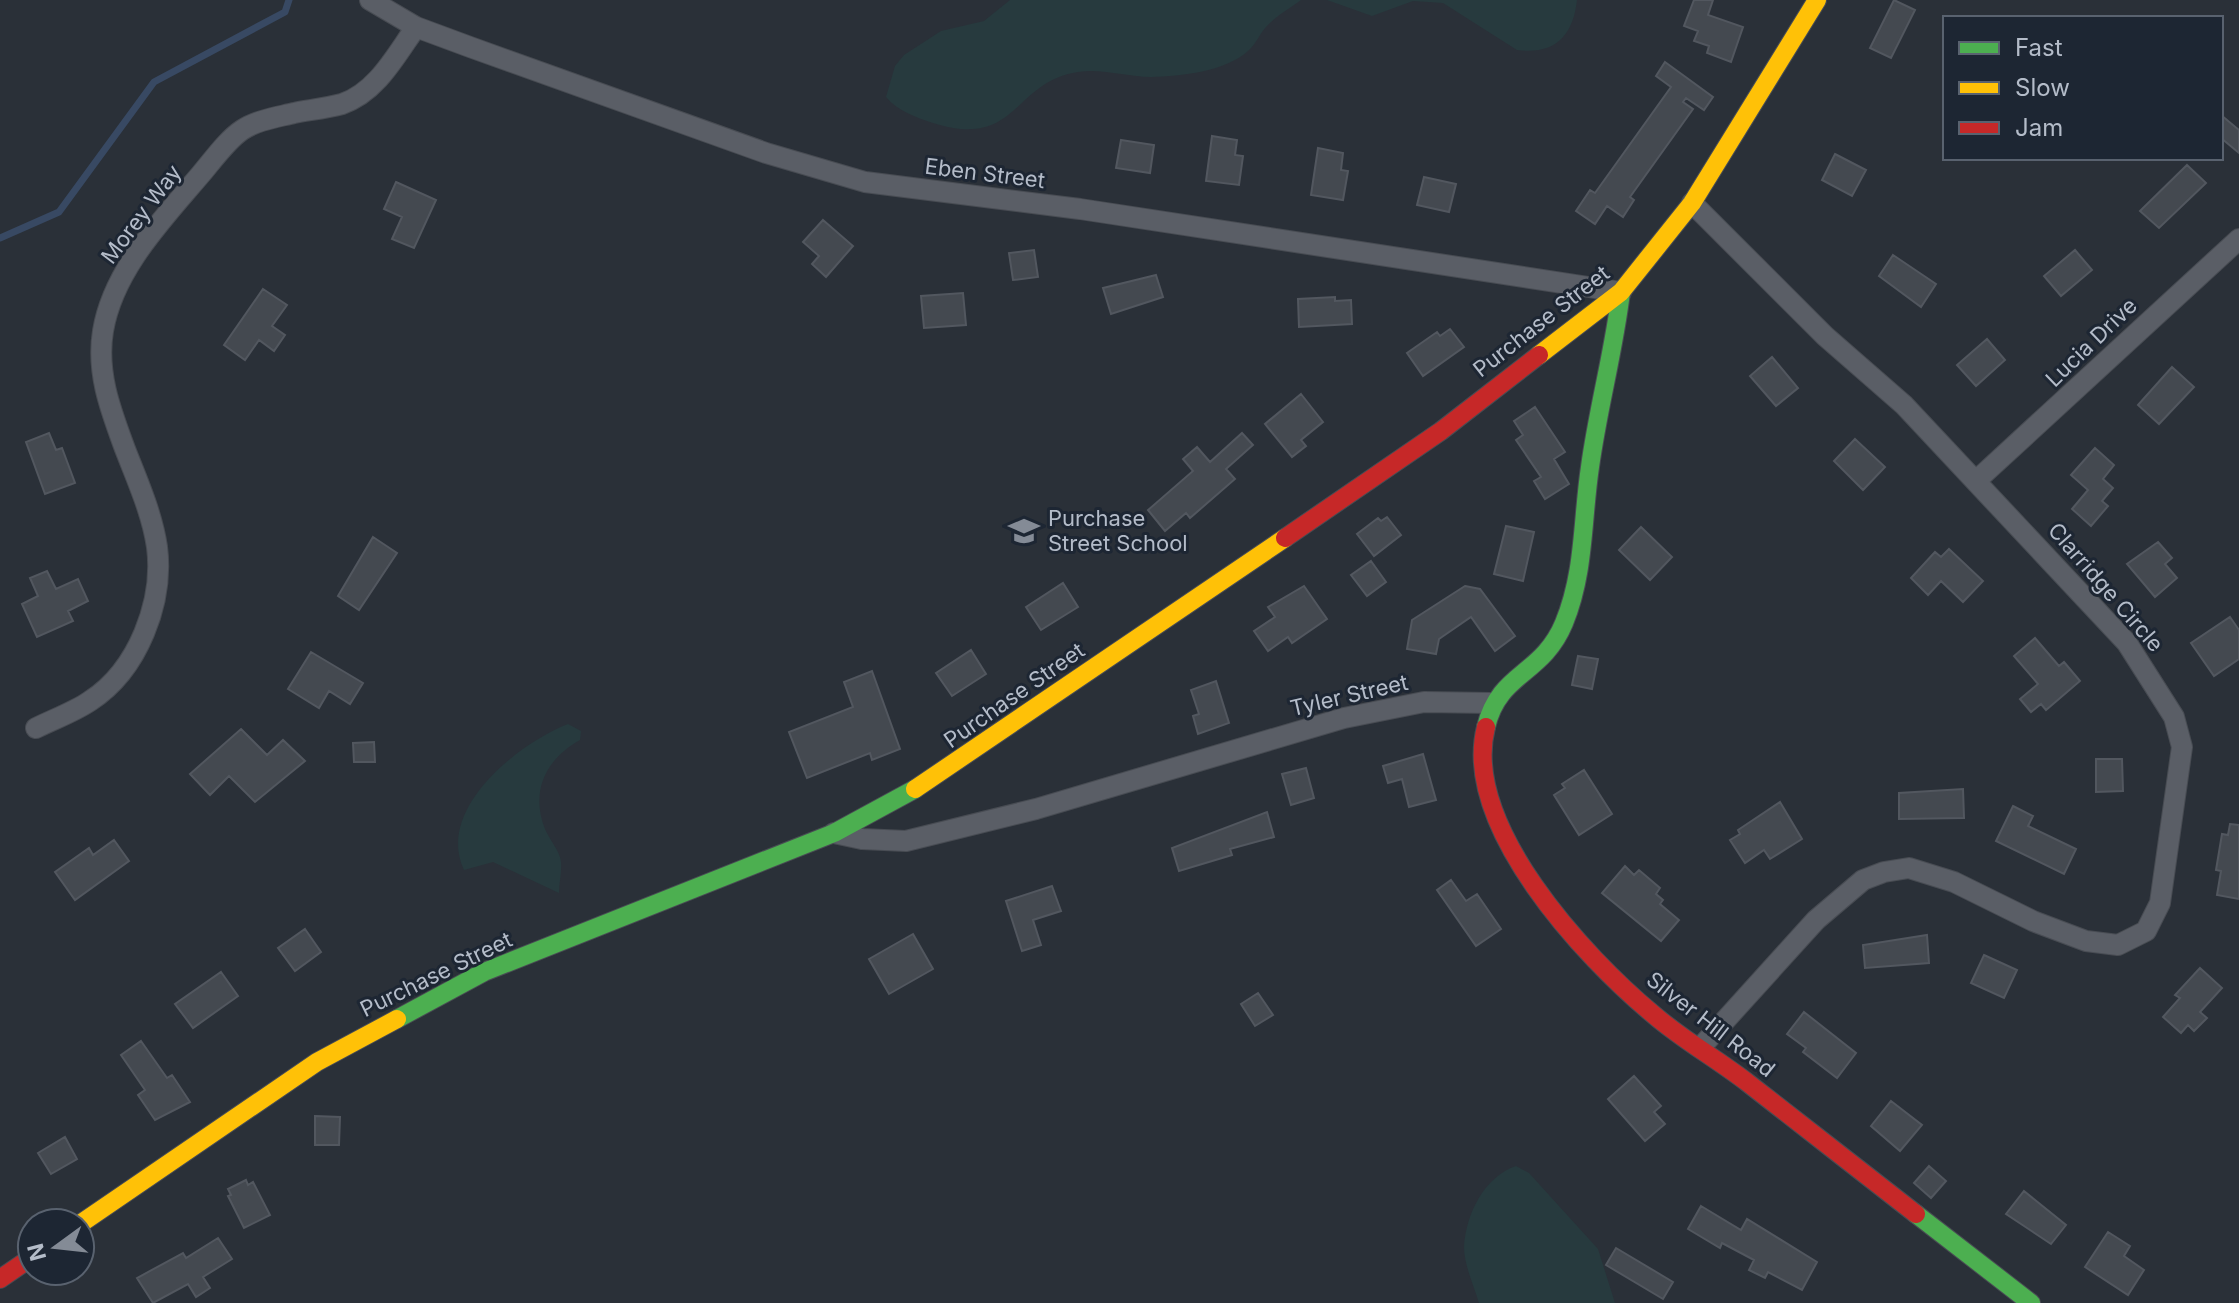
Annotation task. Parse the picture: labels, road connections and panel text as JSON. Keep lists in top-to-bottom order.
{
  "streets": {
    "main road": ["Purchase Street", "Silver Hill Road"],
    "street": [
      "Eben Street",
      "Morey Way",
      "Lucia Drive",
      "Clarridge Circle",
      "Tyler Street"
    ]
  },
  "crossings": [
    ["Eben Street", "Morey Way"],
    ["Eben Street", "Purchase Street"],
    ["Purchase Street", "Clarridge Circle"],
    ["Purchase Street", "Tyler Street"],
    ["Lucia Drive", "Clarridge Circle"],
    ["Clarridge Circle", "Silver Hill Road"],
    ["Tyler Street", "Silver Hill Road"]
  ],
  "places": {
    "school or university": ["Purchase Street School"]
  },
  "legend": ["Fast", "Slow", "Jam"],
  "north": "left"
}
